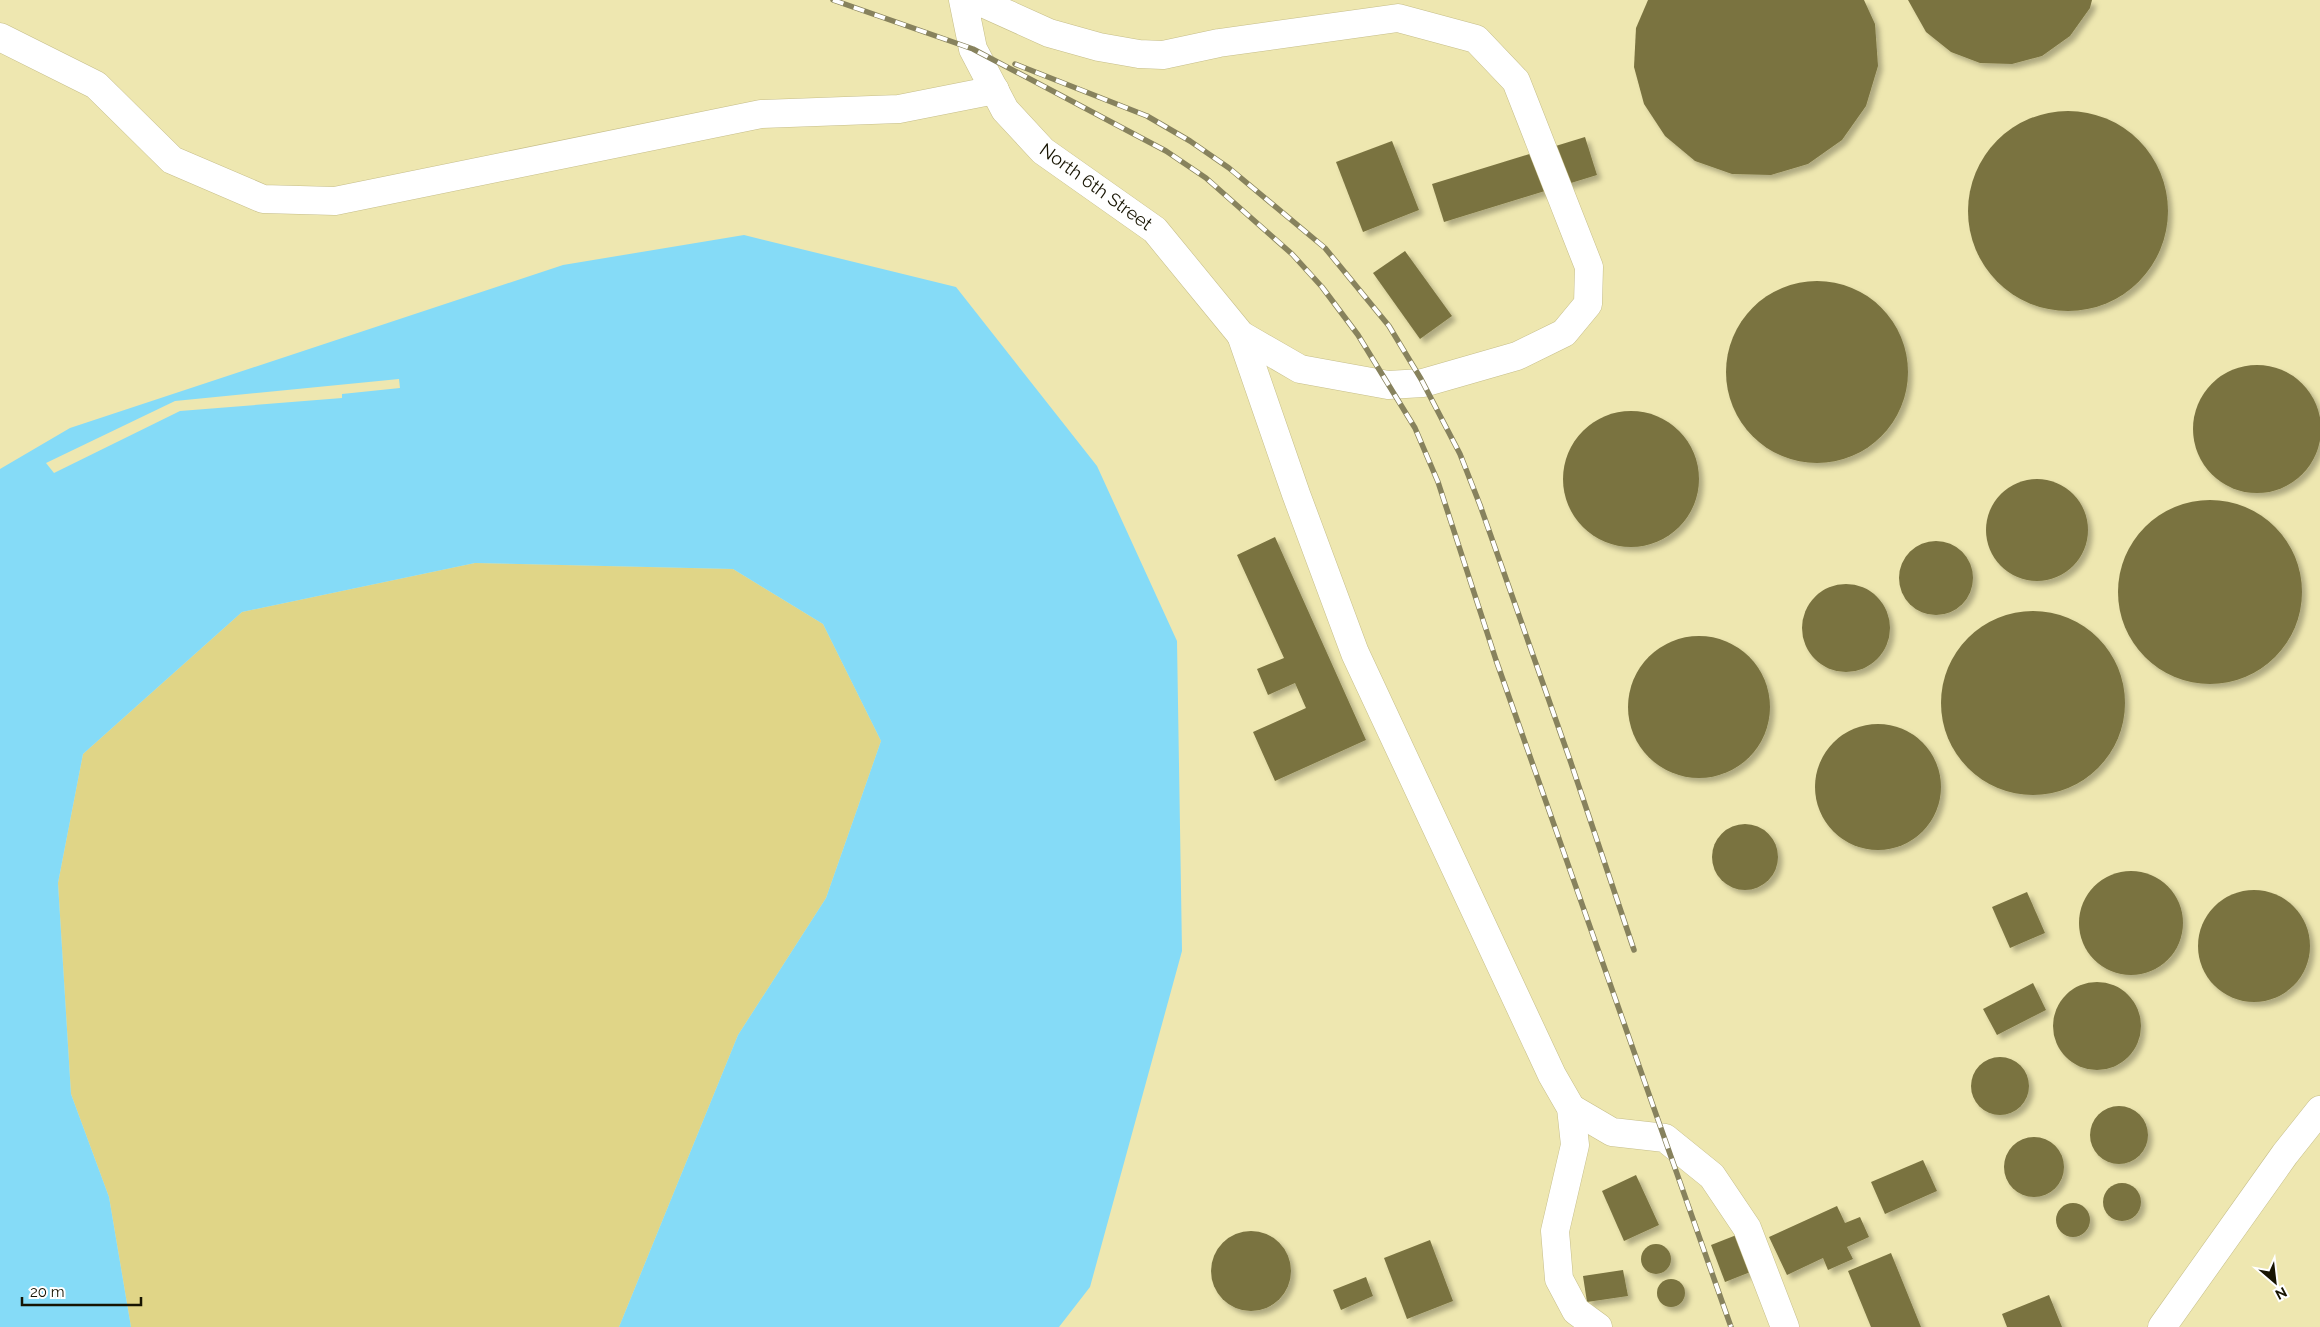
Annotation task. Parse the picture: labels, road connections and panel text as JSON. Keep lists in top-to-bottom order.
{
  "streets": {
    "lane": ["North 6th Street"]
  },
  "scale_bar": "20 m",
  "north": "bottom right"
}
